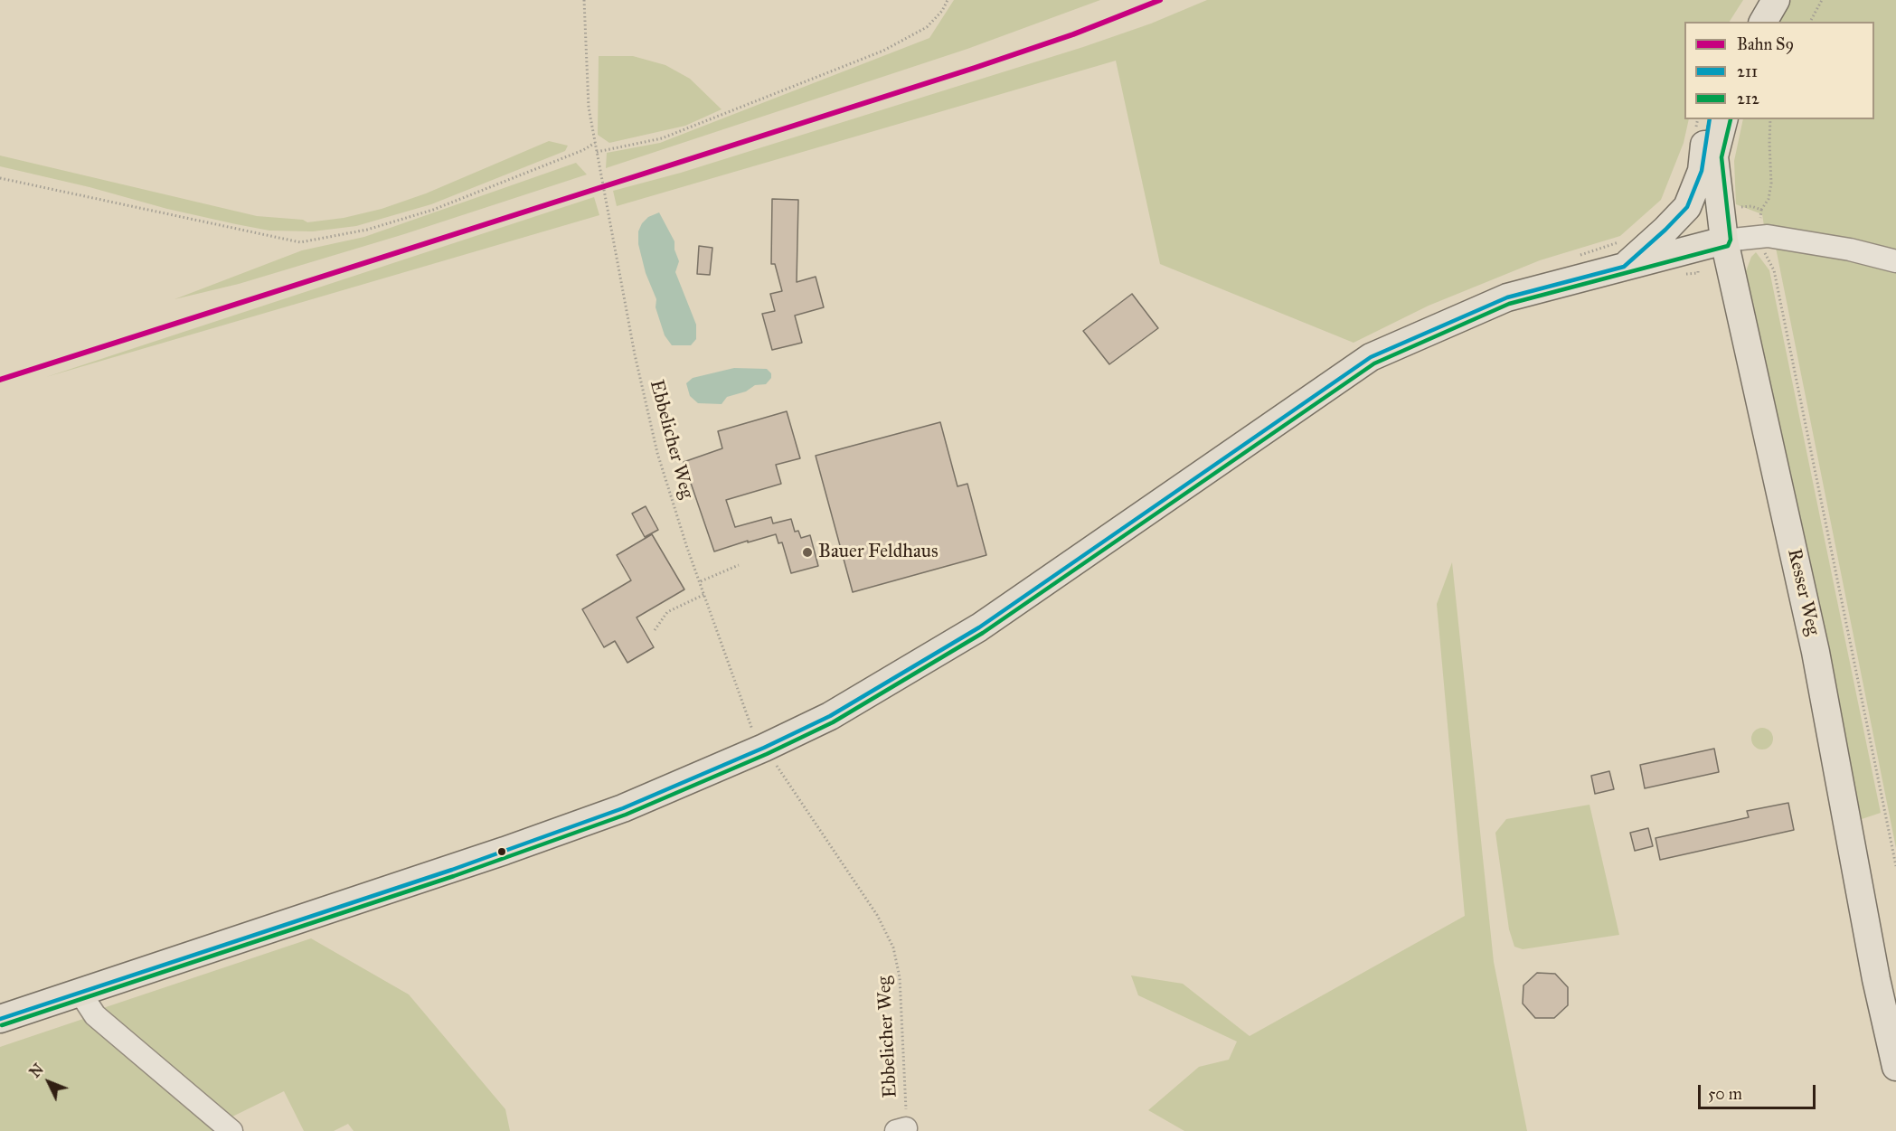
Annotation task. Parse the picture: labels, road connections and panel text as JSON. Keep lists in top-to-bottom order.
{
  "streets": {
    "main road": ["Resser Weg"],
    "path": ["Ebbelicher Weg"]
  },
  "places": ["Bauer Feldhaus"],
  "lines": ["rail line S9", "transit line 211", "transit line 212"],
  "legend": ["Bahn S9", "211", "212"],
  "scale_bar": "50 m",
  "north": "top left"
}
